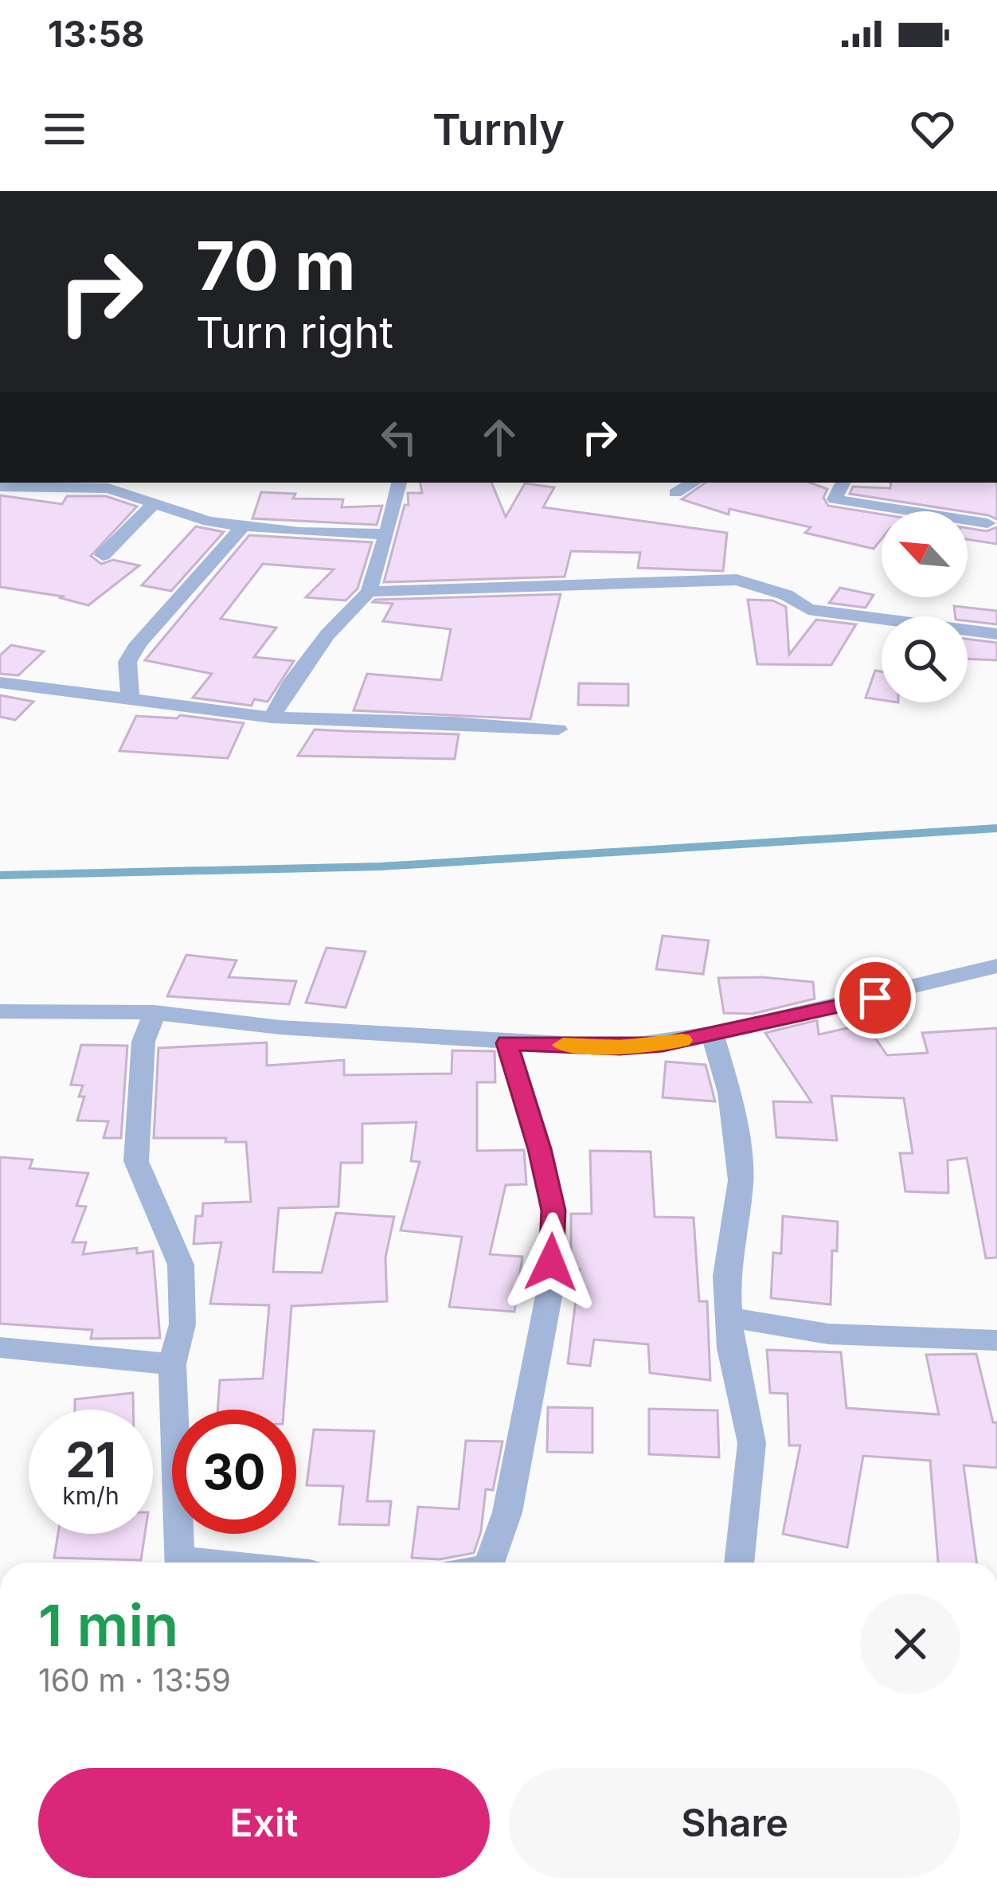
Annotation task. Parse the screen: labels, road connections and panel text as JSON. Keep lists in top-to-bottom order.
{
  "north": "top left",
  "page": {
    "status": "13:58",
    "header": "Turnly",
    "turn": ["70 m", "Turn right"],
    "speed": "21 km/h",
    "limit": "30",
    "heading": ["1 min", "160 m · 13:59"],
    "buttons": ["Exit", "Share"]
  }
}
